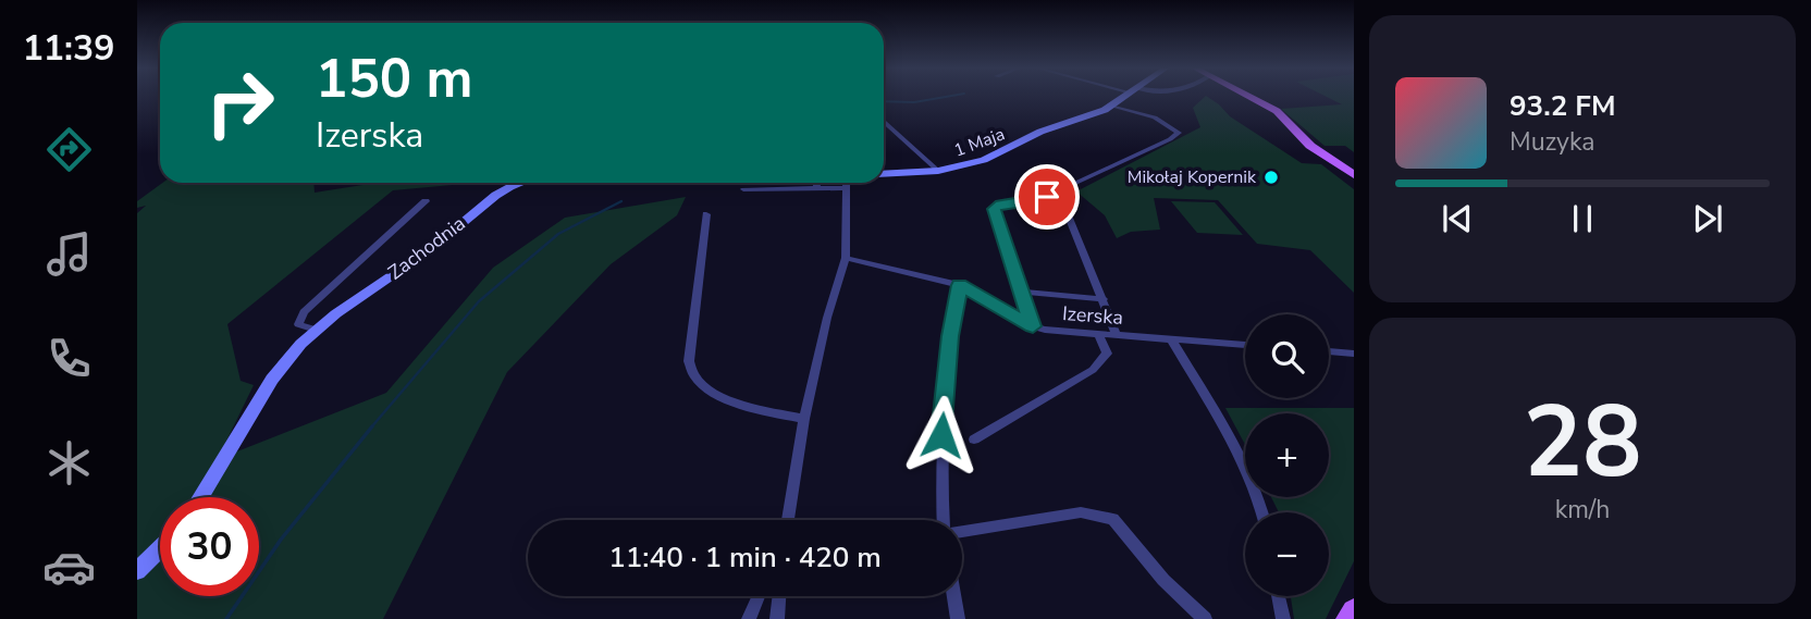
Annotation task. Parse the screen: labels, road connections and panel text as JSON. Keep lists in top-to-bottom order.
{
  "streets": {
    "street": ["1 Maja", "Zachodnia", "Izerska"]
  },
  "places": ["Mikołaj Kopernik"],
  "page": {
    "tabs": "11:39",
    "turn": ["150 m", "Izerska"],
    "song": ["93.2 FM", "Muzyka"],
    "map_buttons": ["+", "−"],
    "tile": ["28", "km/h"],
    "limit": "30",
    "trip": "11:40 · 1 min · 420 m"
  }
}
